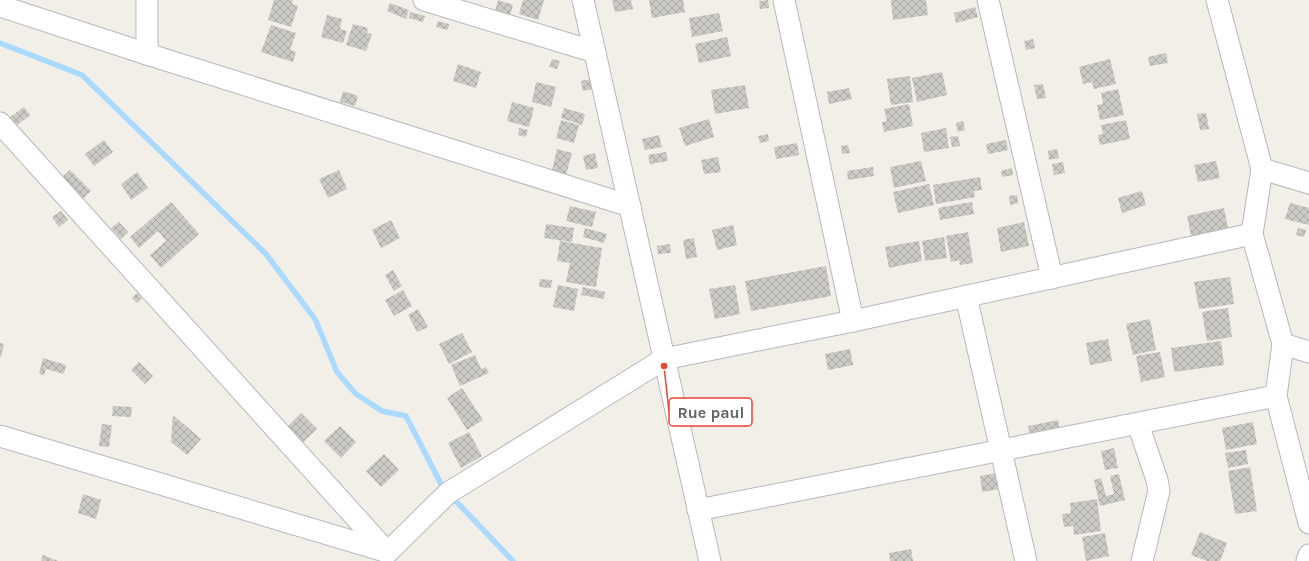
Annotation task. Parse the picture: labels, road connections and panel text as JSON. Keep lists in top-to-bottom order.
{
  "places": ["Rue paul"]
}
